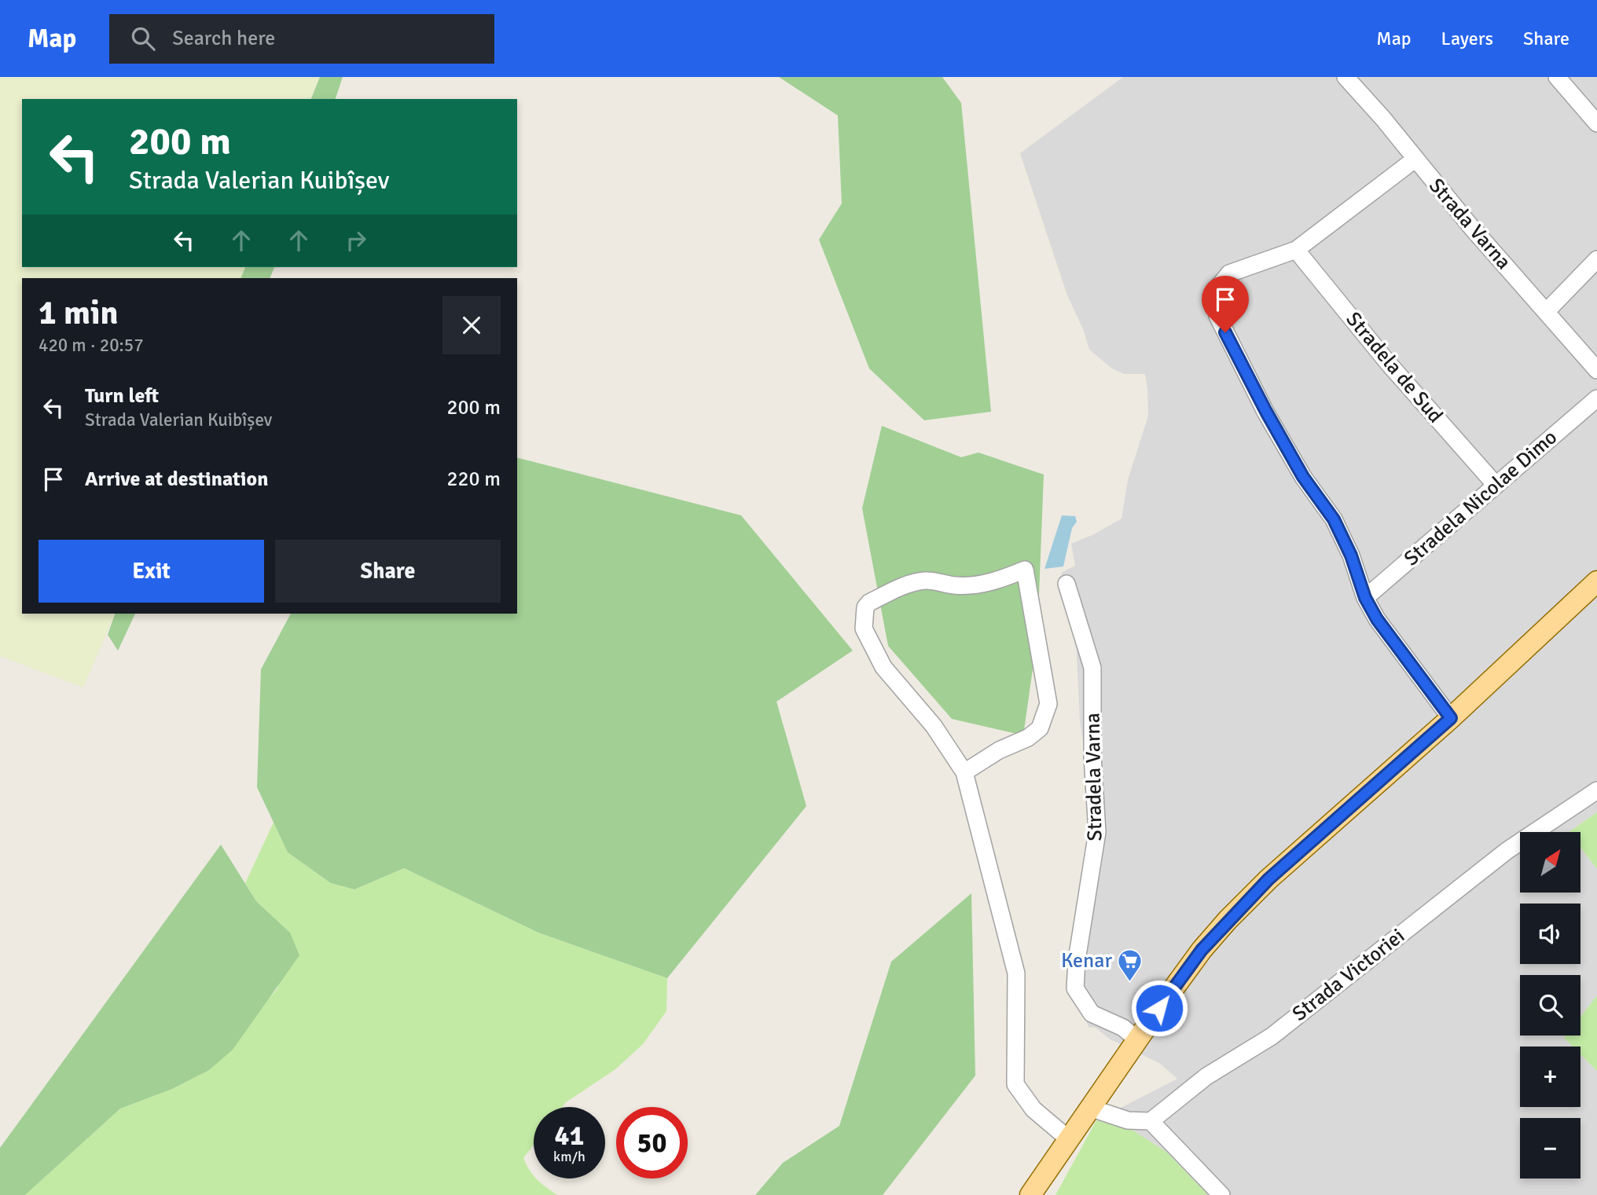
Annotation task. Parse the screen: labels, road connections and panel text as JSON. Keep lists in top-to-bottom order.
{
  "streets": {
    "street": [
      "Strada Varna",
      "Stradela de Sud",
      "Stradela Nicolae Dimo",
      "Stradela Varna",
      "Strada Victoriei"
    ]
  },
  "crossings": [
    ["Stradela de Sud", "Stradela Nicolae Dimo"]
  ],
  "places": {
    "supermarket": ["Kenar"]
  },
  "north": "top right",
  "page": {
    "header": "Map",
    "search": "Search here",
    "nav": ["Map", "Layers", "Share"],
    "turn": ["200 m", "Strada Valerian Kuibîșev"],
    "heading": ["1 min", "420 m · 20:57"],
    "list": [
      {
        "name": "Turn left",
        "note": "Strada Valerian Kuibîșev",
        "value": "200 m"
      },
      {
        "name": "Arrive at destination",
        "value": "220 m"
      }
    ],
    "buttons": ["Exit", "Share"],
    "map_buttons": ["+", "−"],
    "speed": "41 km/h",
    "limit": "50"
  }
}
